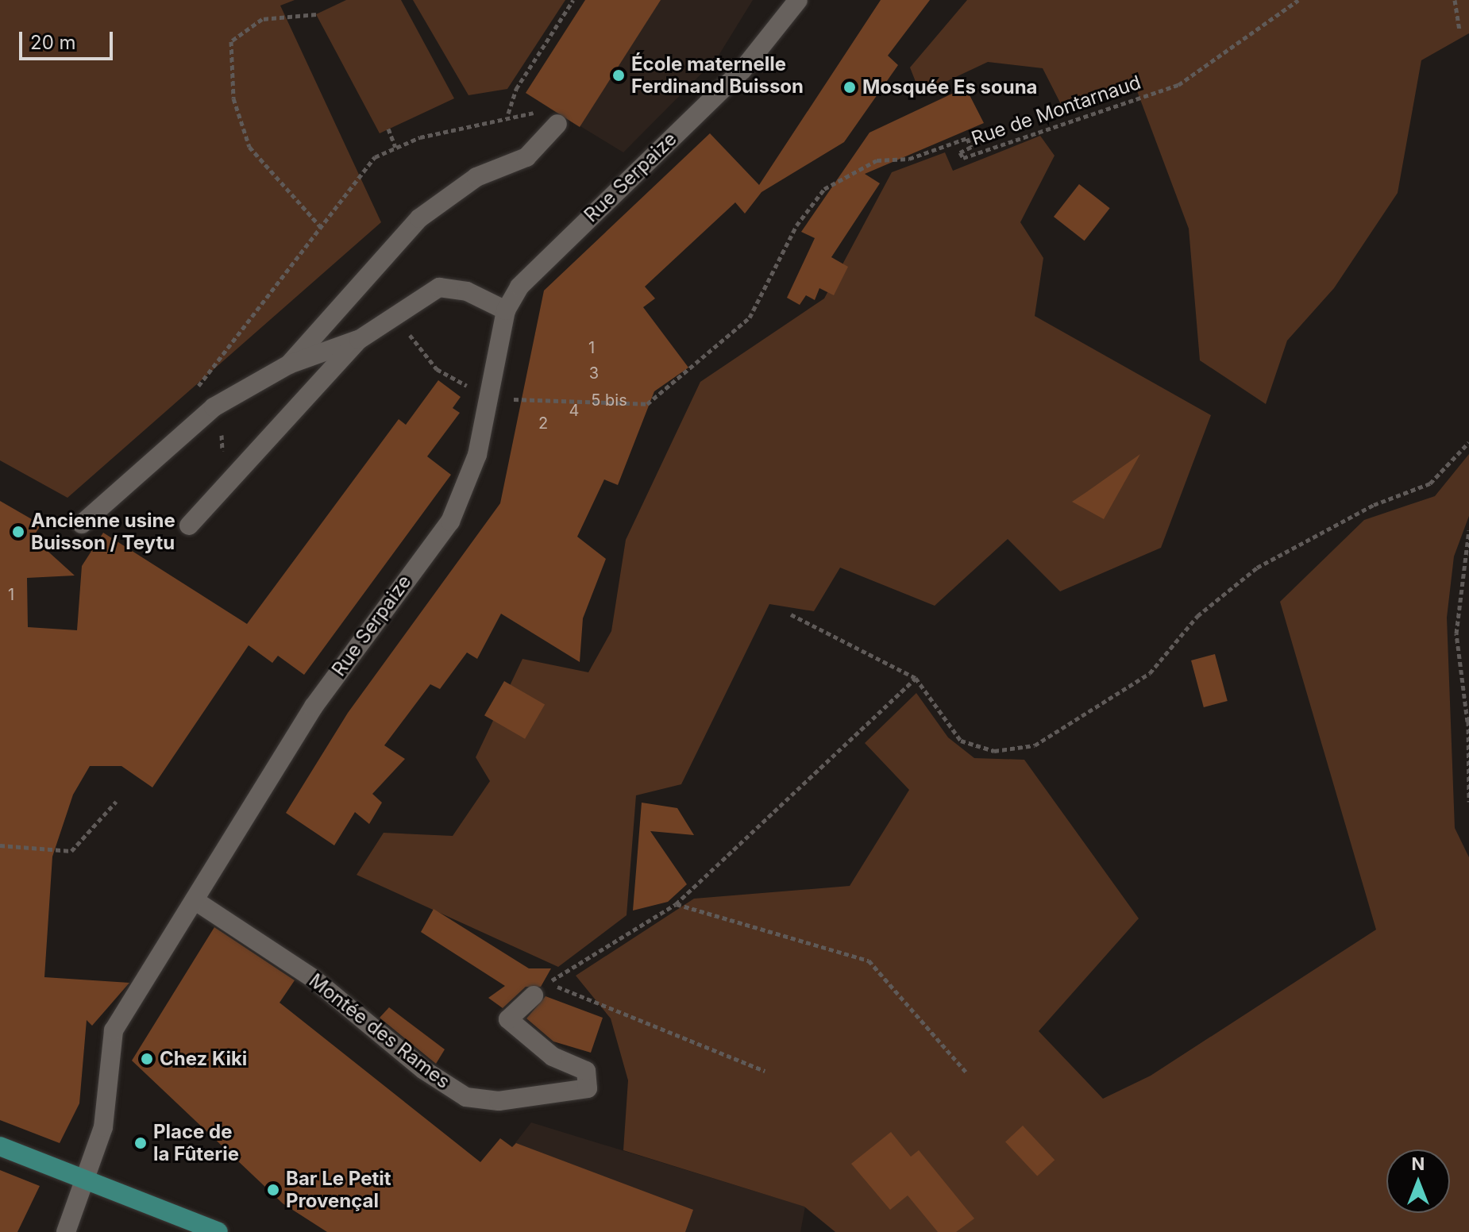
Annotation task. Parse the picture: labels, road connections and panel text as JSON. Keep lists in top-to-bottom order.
{
  "streets": {
    "street": ["Rue Serpaize", "Montée des Rames"],
    "path": ["Rue de Montarnaud"]
  },
  "crossings": [
    ["Rue de Montarnaud", "Rue Serpaize"],
    ["Rue Serpaize", "Montée des Rames"]
  ],
  "places": [
    "École maternelle Ferdinand Buisson",
    "Mosquée Es souna",
    "Ancienne usine Buisson / Teytu",
    "Chez Kiki",
    "Place de la Fûterie",
    "Bar Le Petit Provençal"
  ],
  "house_numbers": [
    "1",
    "3",
    "5 bis",
    "4",
    "2",
    "1"
  ],
  "scale_bar": "20 m",
  "north": "top"
}
